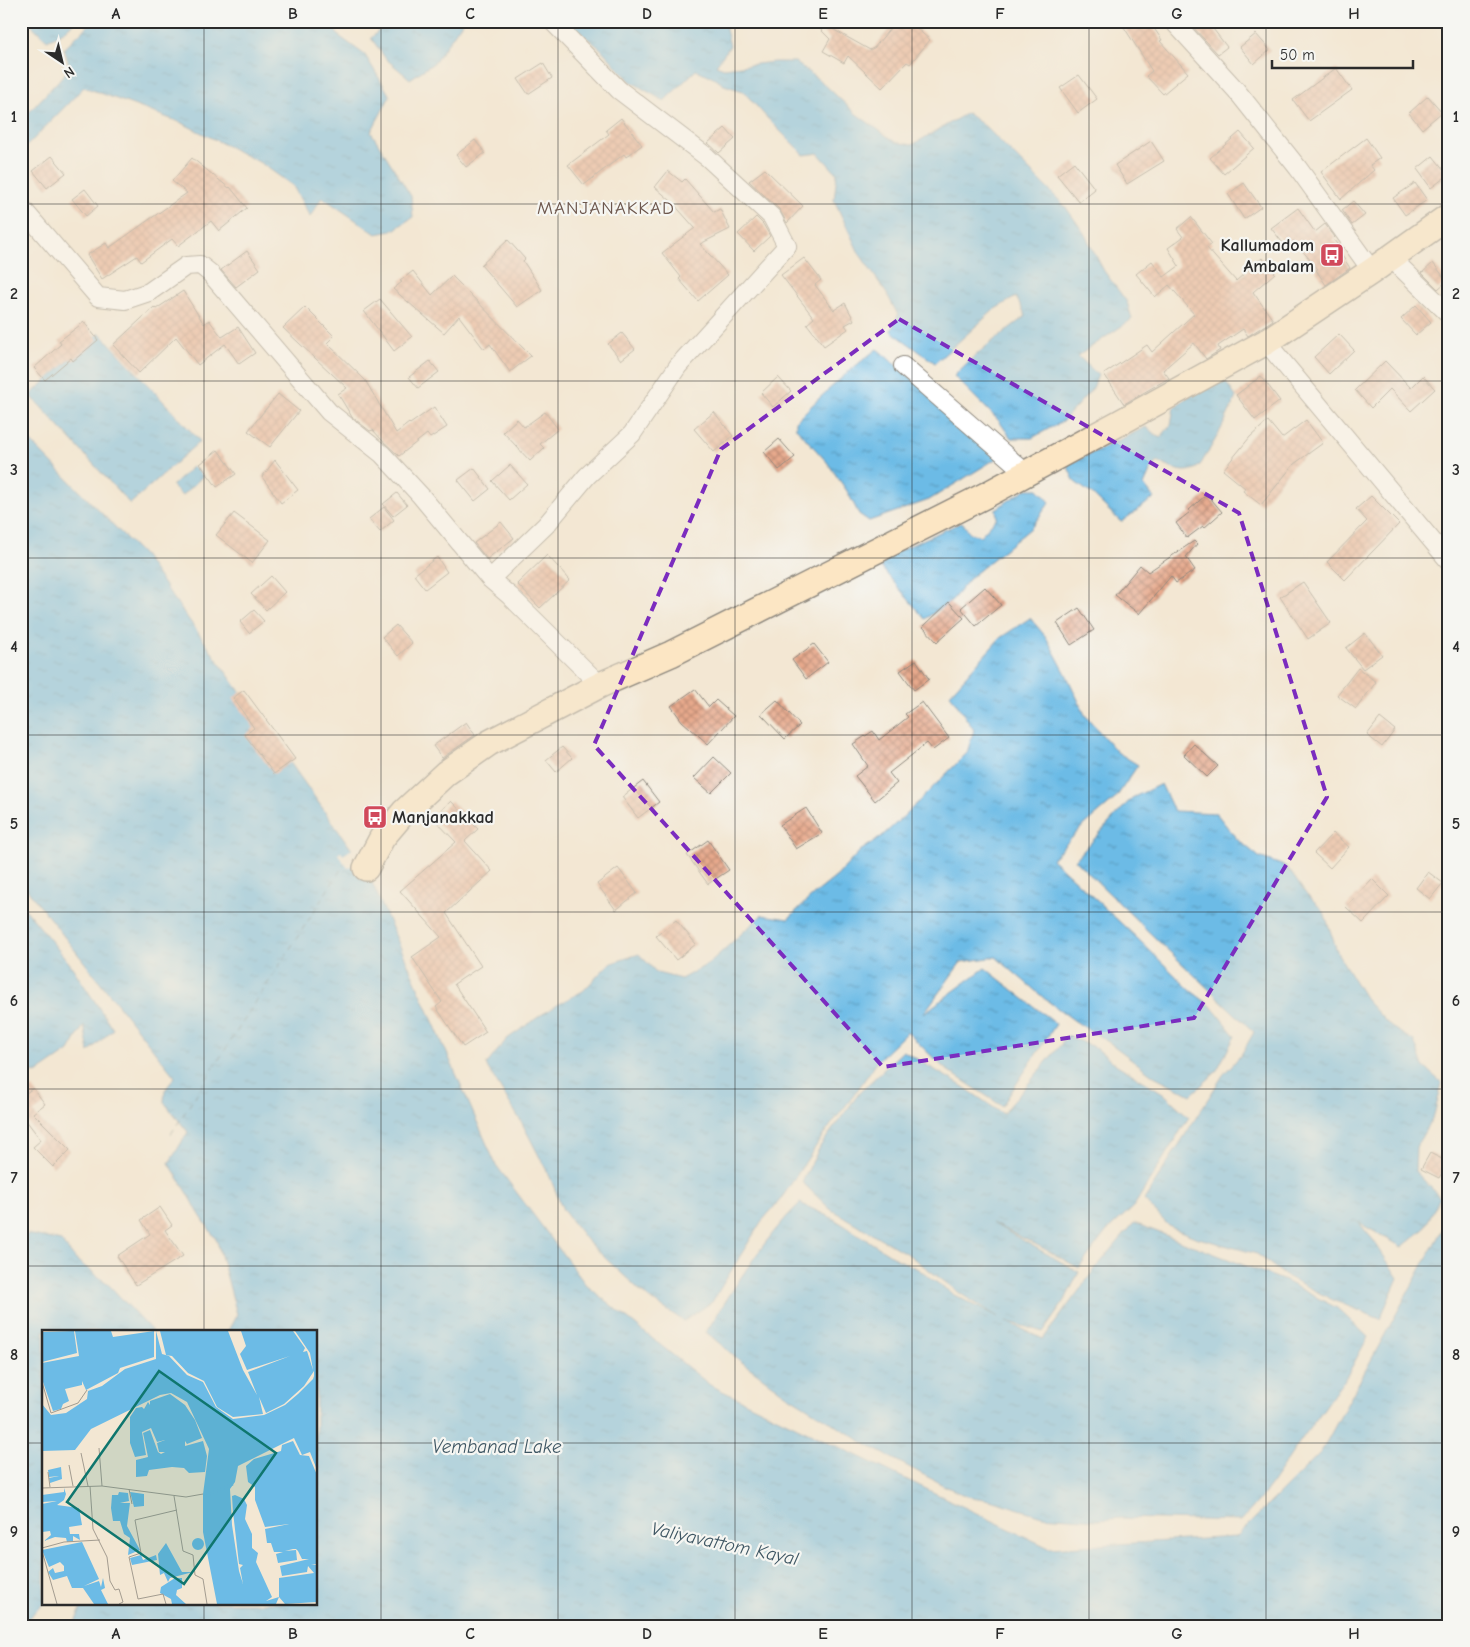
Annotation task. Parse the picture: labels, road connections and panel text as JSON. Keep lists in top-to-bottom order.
{
  "districts": ["MANJANAKKAD"],
  "water": ["Vembanad Lake", "Valiyavattom Kayal"],
  "places": {
    "bus stop": ["Kallumadom Ambalam", "Manjanakkad"]
  },
  "scale_bar": "50 m",
  "north": "bottom right",
  "grid": {
    "columns": [
      "A",
      "B",
      "C",
      "D",
      "E",
      "F",
      "G",
      "H"
    ],
    "rows": [
      "1",
      "2",
      "3",
      "4",
      "5",
      "6",
      "7",
      "8",
      "9"
    ]
  }
}
